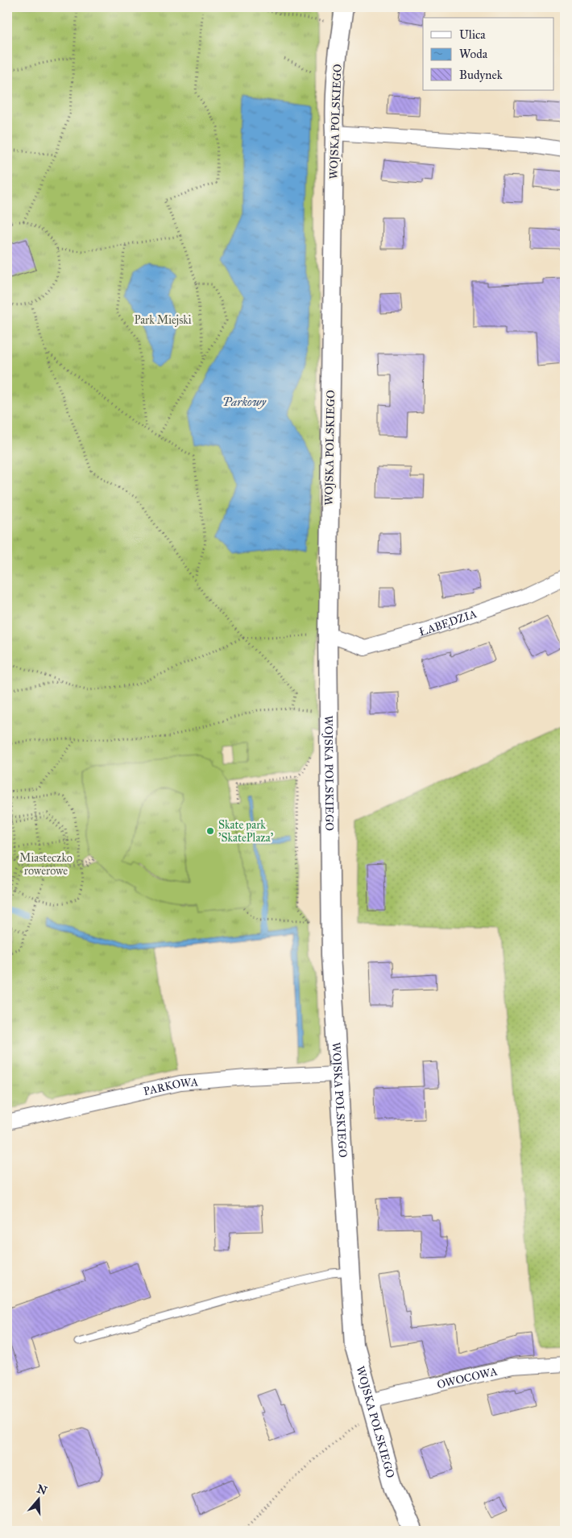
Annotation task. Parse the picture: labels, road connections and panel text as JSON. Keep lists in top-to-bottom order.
{
  "streets": {
    "street": [
      "WOJSKA POLSKIEGO",
      "ŁABĘDZIA",
      "PARKOWA",
      "OWOCOWA"
    ]
  },
  "crossings": [
    ["WOJSKA POLSKIEGO", "ŁABĘDZIA"],
    ["WOJSKA POLSKIEGO", "PARKOWA"],
    ["WOJSKA POLSKIEGO", "OWOCOWA"]
  ],
  "water": ["Parkowy"],
  "parks": ["Park Miejski", "Miasteczko rowerowe"],
  "places": ["Skate park 'SkatePlaza'"],
  "legend": ["Ulica", "Woda", "Budynek"],
  "north": "top"
}
